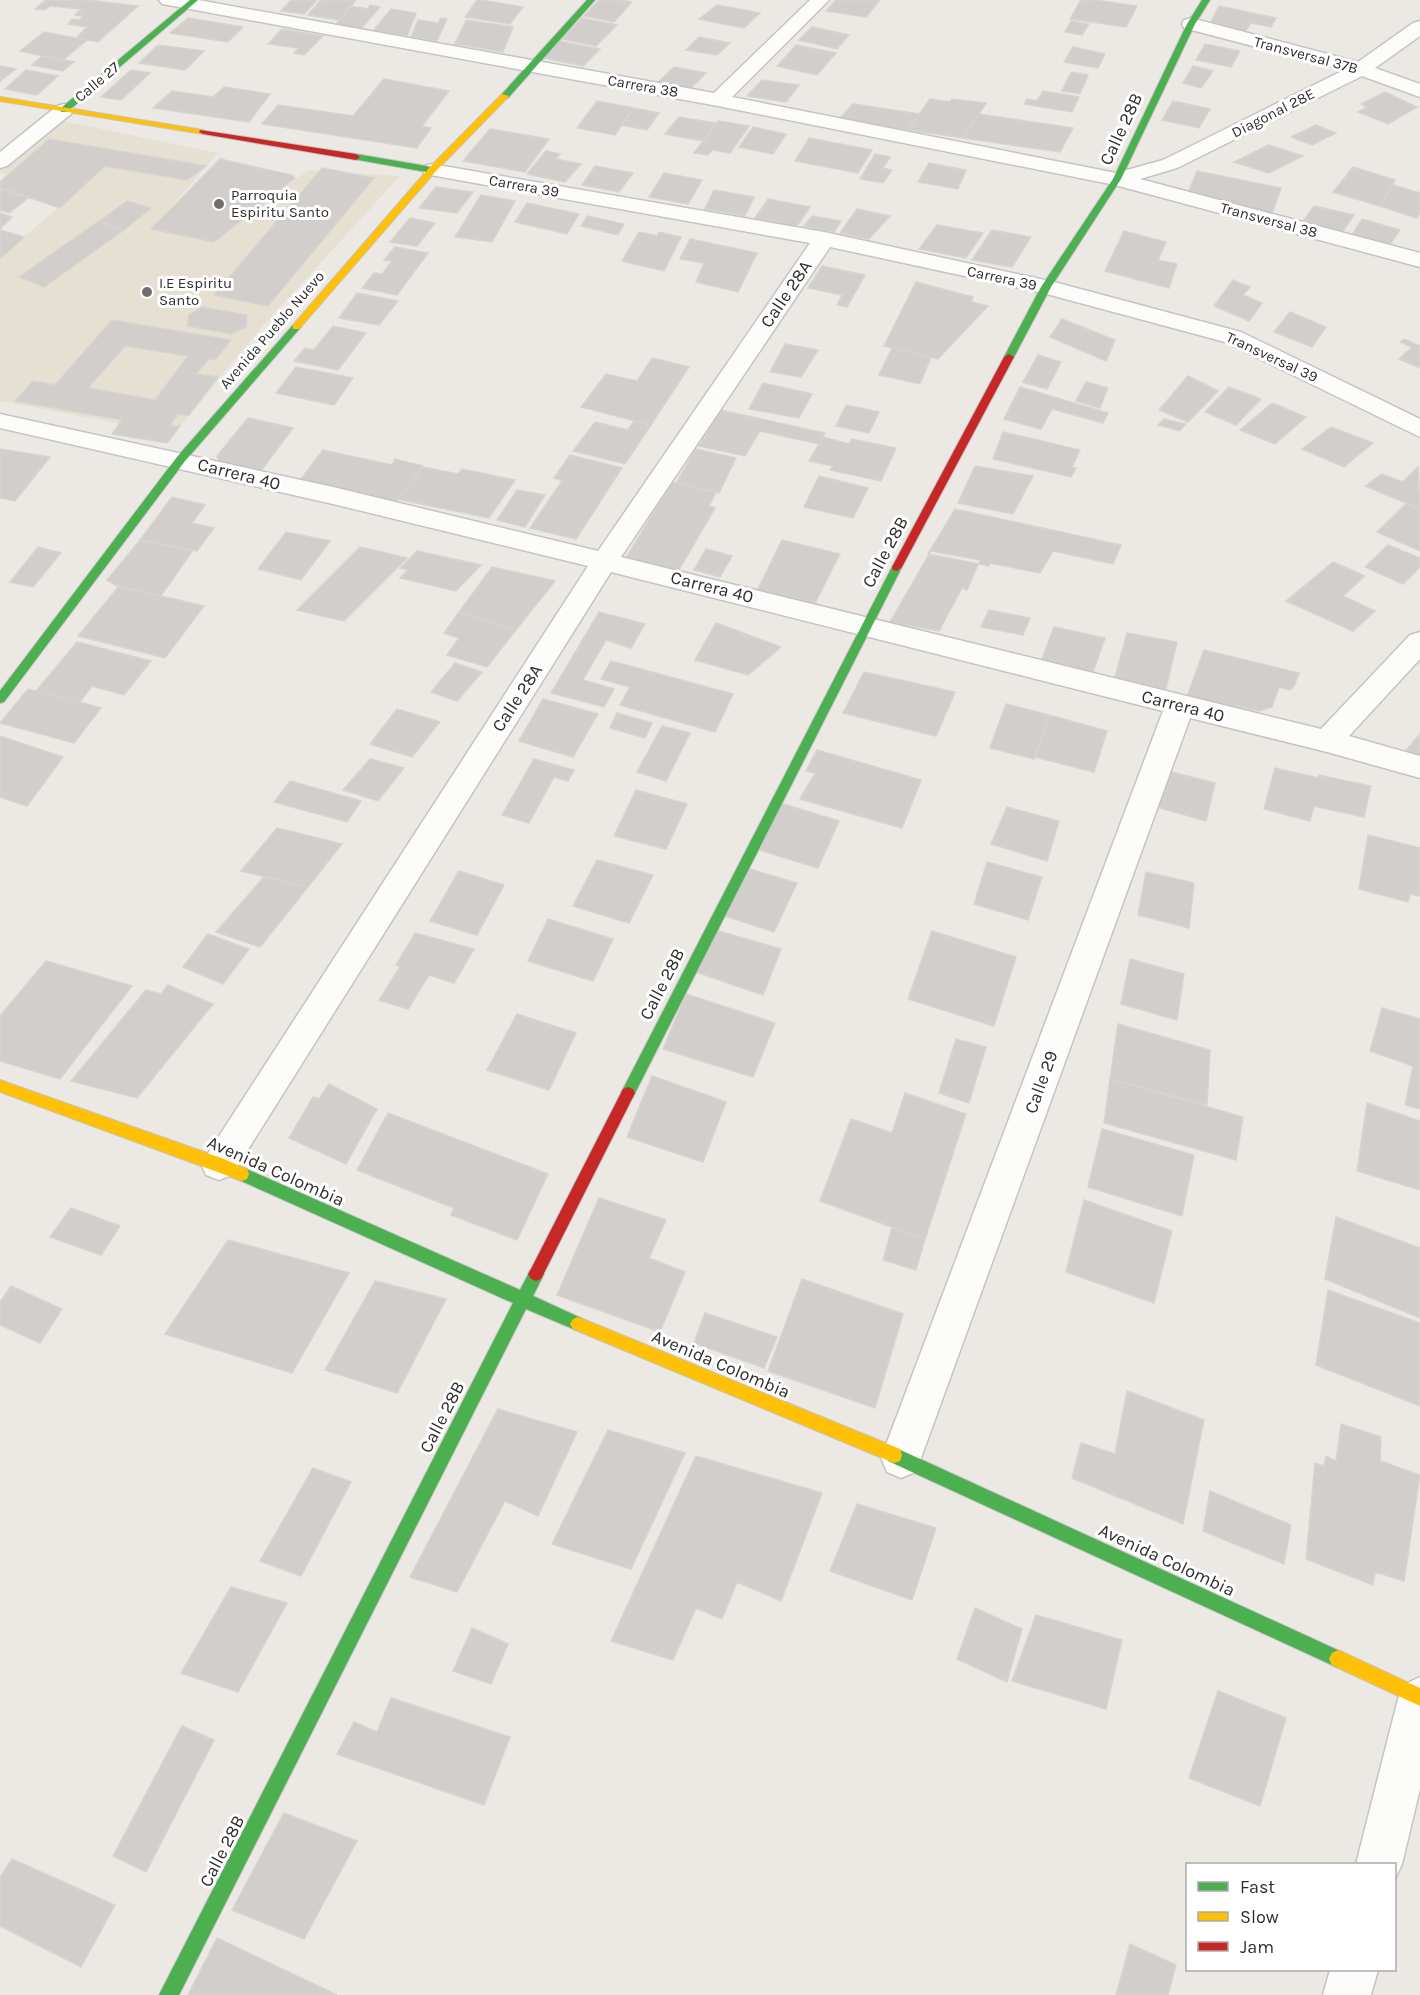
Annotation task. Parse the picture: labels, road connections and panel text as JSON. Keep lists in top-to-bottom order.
{
  "streets": {
    "street": [
      "Transversal 37B",
      "Calle 27",
      "Carrera 38",
      "Diagonal 28E",
      "Calle 28B",
      "Carrera 39",
      "Transversal 38",
      "Calle 28A",
      "Avenida Pueblo Nuevo",
      "Transversal 39",
      "Carrera 40",
      "Calle 29",
      "Avenida Colombia"
    ]
  },
  "crossings": [
    ["Transversal 37B", "Diagonal 28E"],
    ["Transversal 37B", "Calle 28B"],
    ["Calle 27", "Carrera 38"],
    ["Calle 27", "Carrera 39"],
    ["Carrera 38", "Diagonal 28E"],
    ["Carrera 38", "Calle 28B"],
    ["Carrera 38", "Transversal 38"],
    ["Carrera 38", "Avenida Pueblo Nuevo"],
    ["Diagonal 28E", "Calle 28B"],
    ["Diagonal 28E", "Transversal 38"],
    ["Calle 28B", "Carrera 39"],
    ["Calle 28B", "Transversal 38"],
    ["Calle 28B", "Transversal 39"],
    ["Calle 28B", "Carrera 40"],
    ["Calle 28B", "Avenida Colombia"],
    ["Carrera 39", "Calle 28A"],
    ["Carrera 39", "Avenida Pueblo Nuevo"],
    ["Carrera 39", "Transversal 39"],
    ["Calle 28A", "Carrera 40"],
    ["Calle 28A", "Avenida Colombia"],
    ["Avenida Pueblo Nuevo", "Carrera 40"],
    ["Carrera 40", "Calle 29"],
    ["Calle 29", "Avenida Colombia"]
  ],
  "places": ["Parroquia Espiritu Santo", "I.E Espiritu Santo"],
  "legend": ["Fast", "Slow", "Jam"]
}
